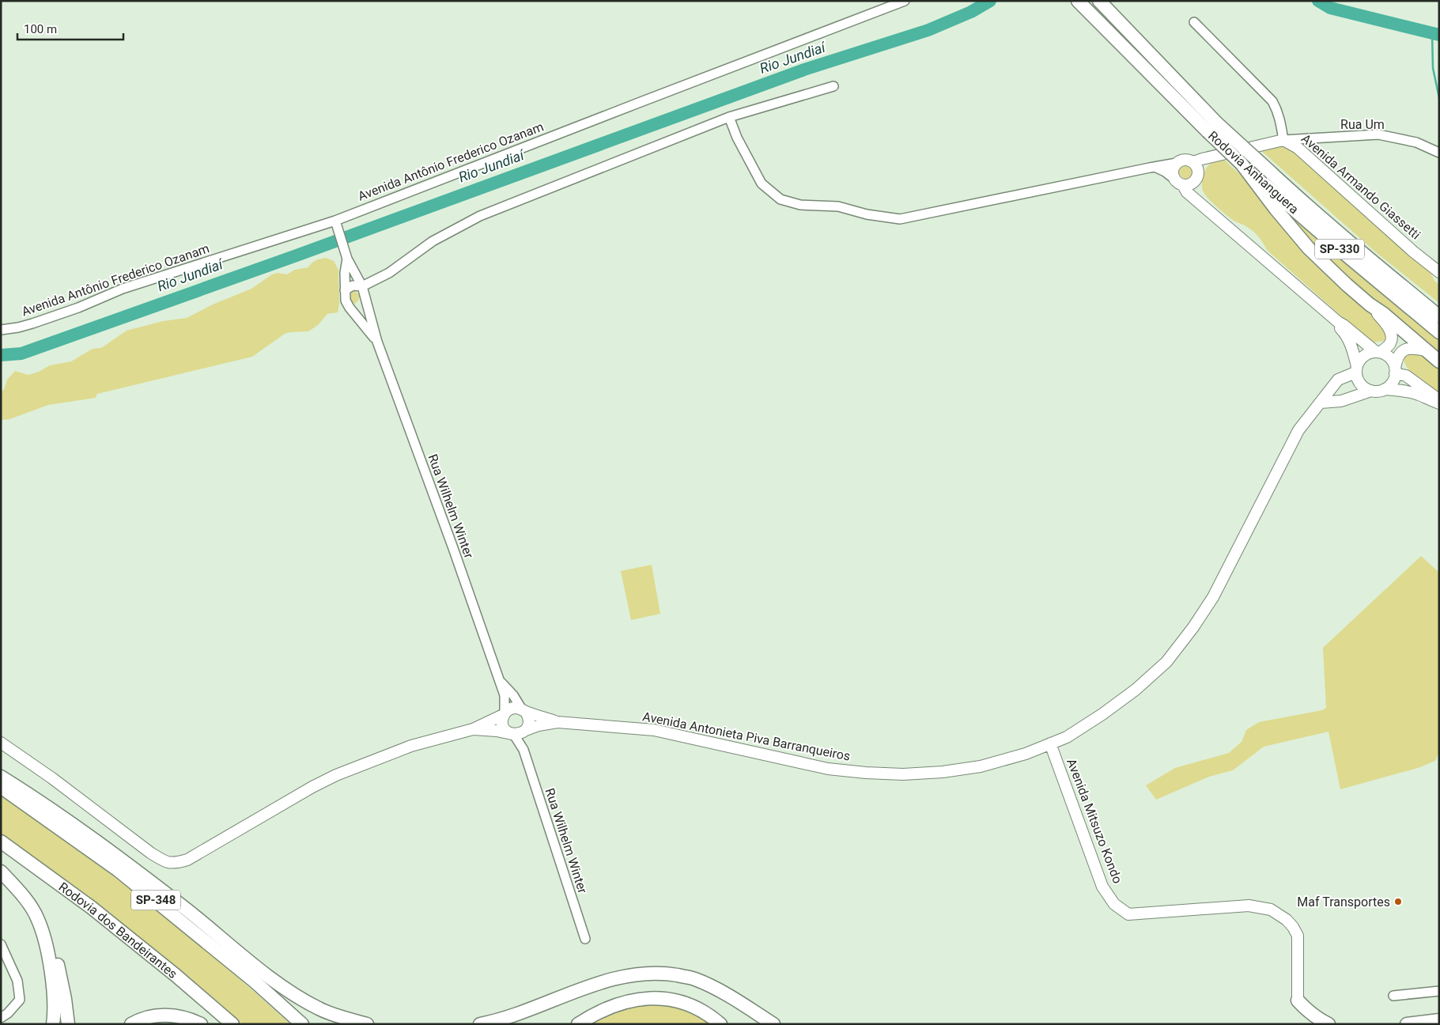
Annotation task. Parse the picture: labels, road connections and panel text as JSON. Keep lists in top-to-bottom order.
{
  "streets": {
    "highway": [
      "Rodovia Anhanguera",
      "SP-330",
      "SP-348",
      "Rodovia dos Bandeirantes"
    ],
    "main road": ["Avenida Armando Giassetti", "Avenida Antonieta Piva Barranqueiros", "Avenida Mitsuzo Kondo"],
    "street": ["Rua Um", "Avenida Antônio Frederico Ozanam", "Rua Wilhelm Winter"]
  },
  "crossings": [
    ["Rua Um", "Avenida Armando Giassetti"],
    ["Avenida Antonieta Piva Barranqueiros", "Avenida Mitsuzo Kondo"]
  ],
  "water": ["Rio Jundiaí"],
  "places": ["Maf Transportes"],
  "scale_bar": "100 m"
}
